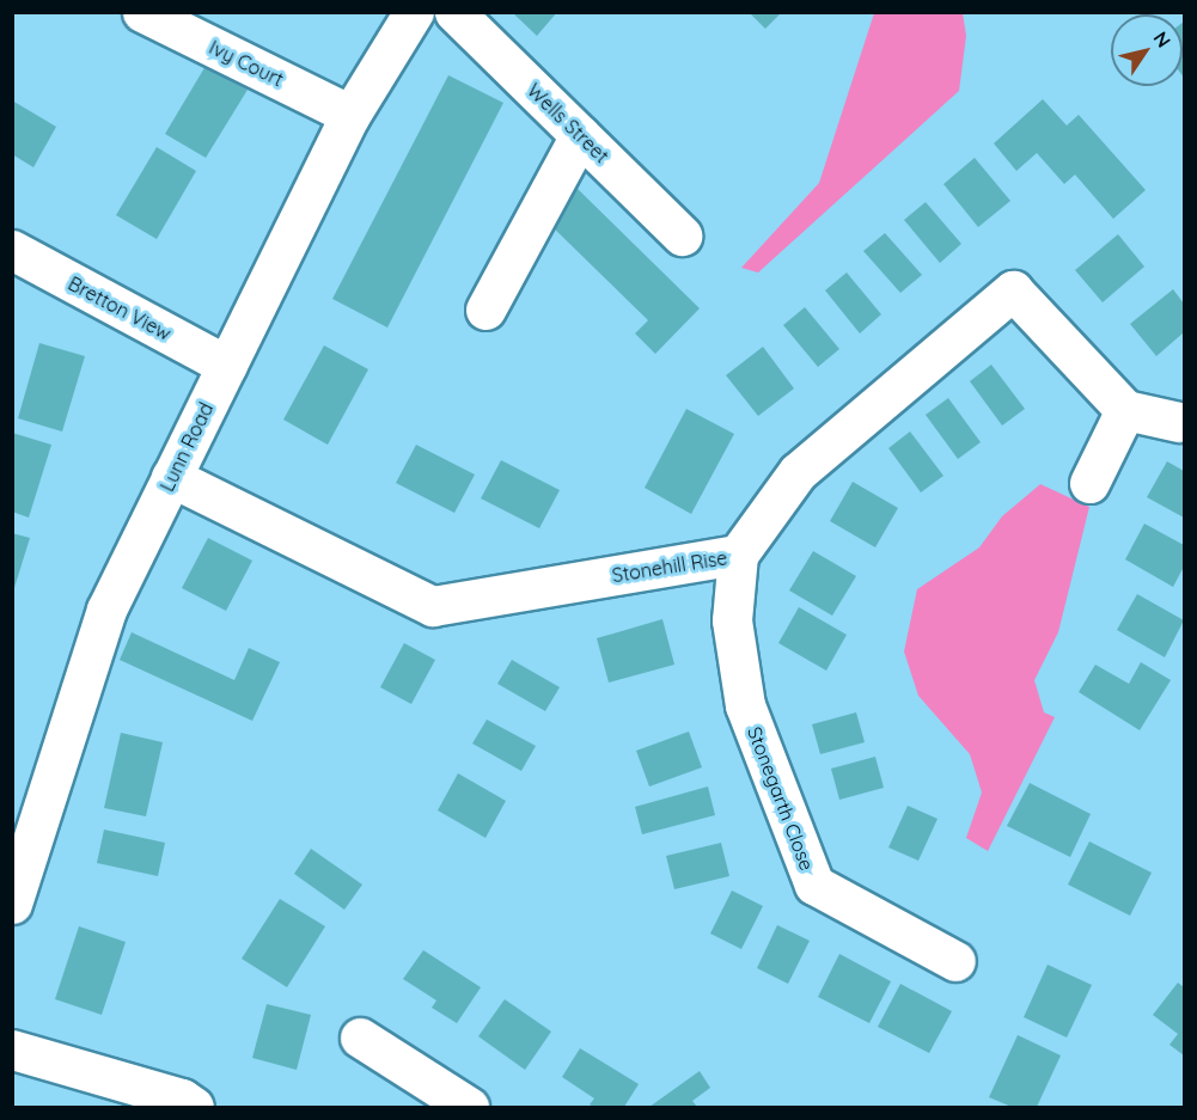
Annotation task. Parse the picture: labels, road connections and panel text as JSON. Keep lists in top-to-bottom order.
{
  "streets": {
    "street": [
      "Ivy Court",
      "Wells Street",
      "Bretton View",
      "Lunn Road",
      "Stonehill Rise",
      "Stonegarth Close"
    ]
  },
  "crossings": [
    ["Ivy Court", "Lunn Road"],
    ["Bretton View", "Lunn Road"],
    ["Lunn Road", "Stonehill Rise"],
    ["Stonehill Rise", "Stonegarth Close"]
  ],
  "north": "top right"
}
